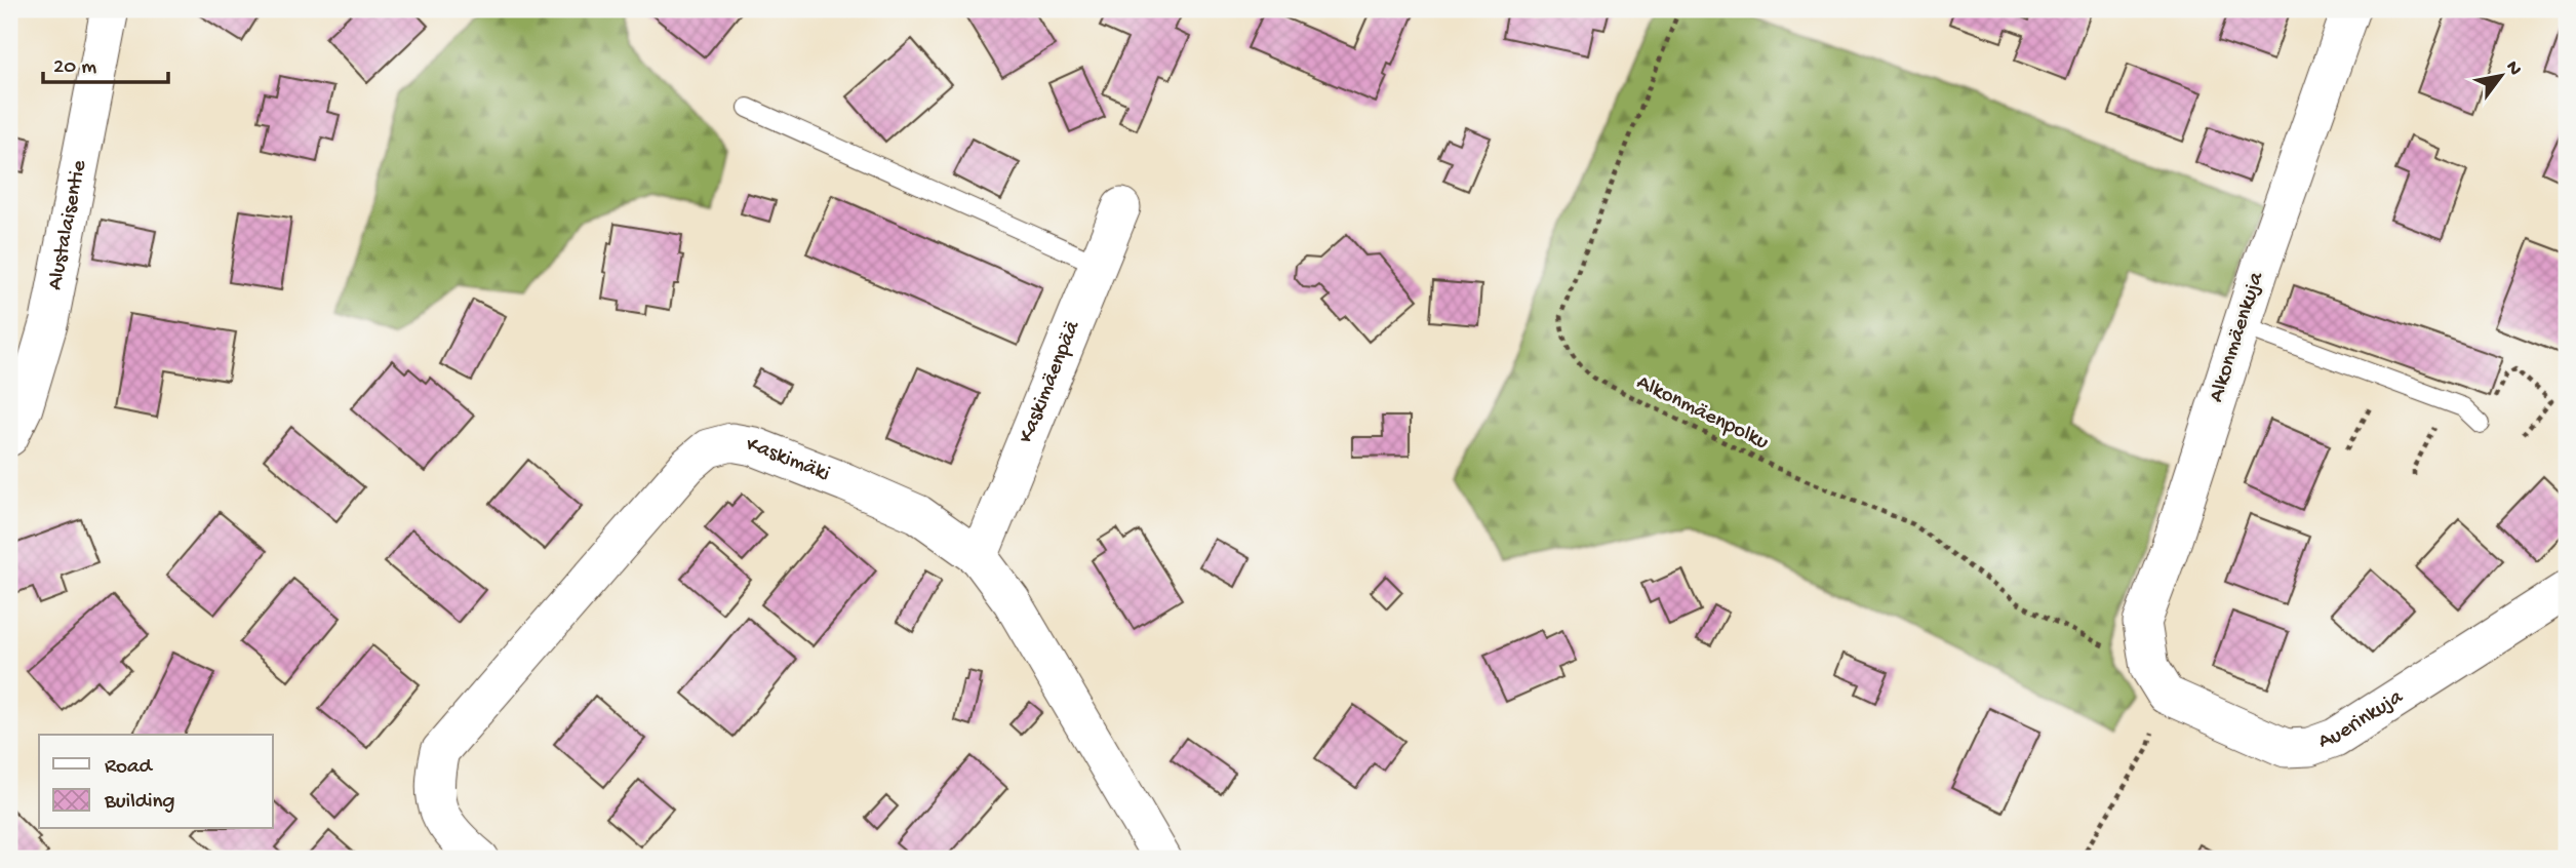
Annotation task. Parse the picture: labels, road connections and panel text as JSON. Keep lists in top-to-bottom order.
{
  "streets": {
    "street": [
      "Alustalaisentie",
      "Alkonmäenkuja",
      "Kaskimäenpää",
      "Kaskimäki",
      "Auerinkuja"
    ],
    "path": ["Alkonmäenpolku"]
  },
  "crossings": [
    ["Alkonmäenkuja", "Alkonmäenpolku"],
    ["Alkonmäenkuja", "Auerinkuja"],
    ["Kaskimäenpää", "Kaskimäki"],
    ["Alkonmäenpolku", "Auerinkuja"]
  ],
  "legend": ["Road", "Building"],
  "scale_bar": "20 m",
  "north": "top right"
}
